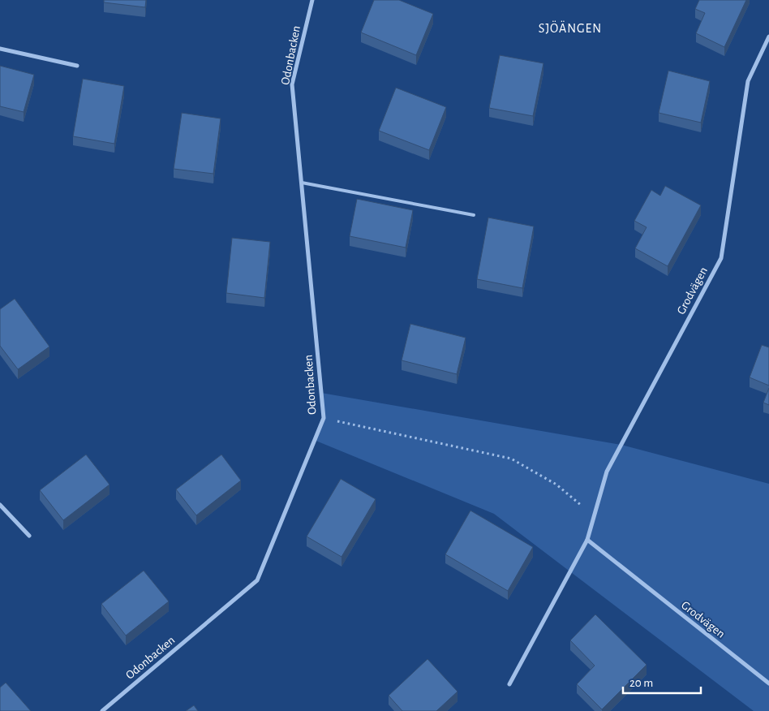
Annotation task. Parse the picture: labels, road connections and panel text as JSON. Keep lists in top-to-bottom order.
{
  "streets": {
    "street": ["Odonbacken", "Grodvägen"]
  },
  "districts": ["SJÖÄNGEN"],
  "scale_bar": "20 m"
}
